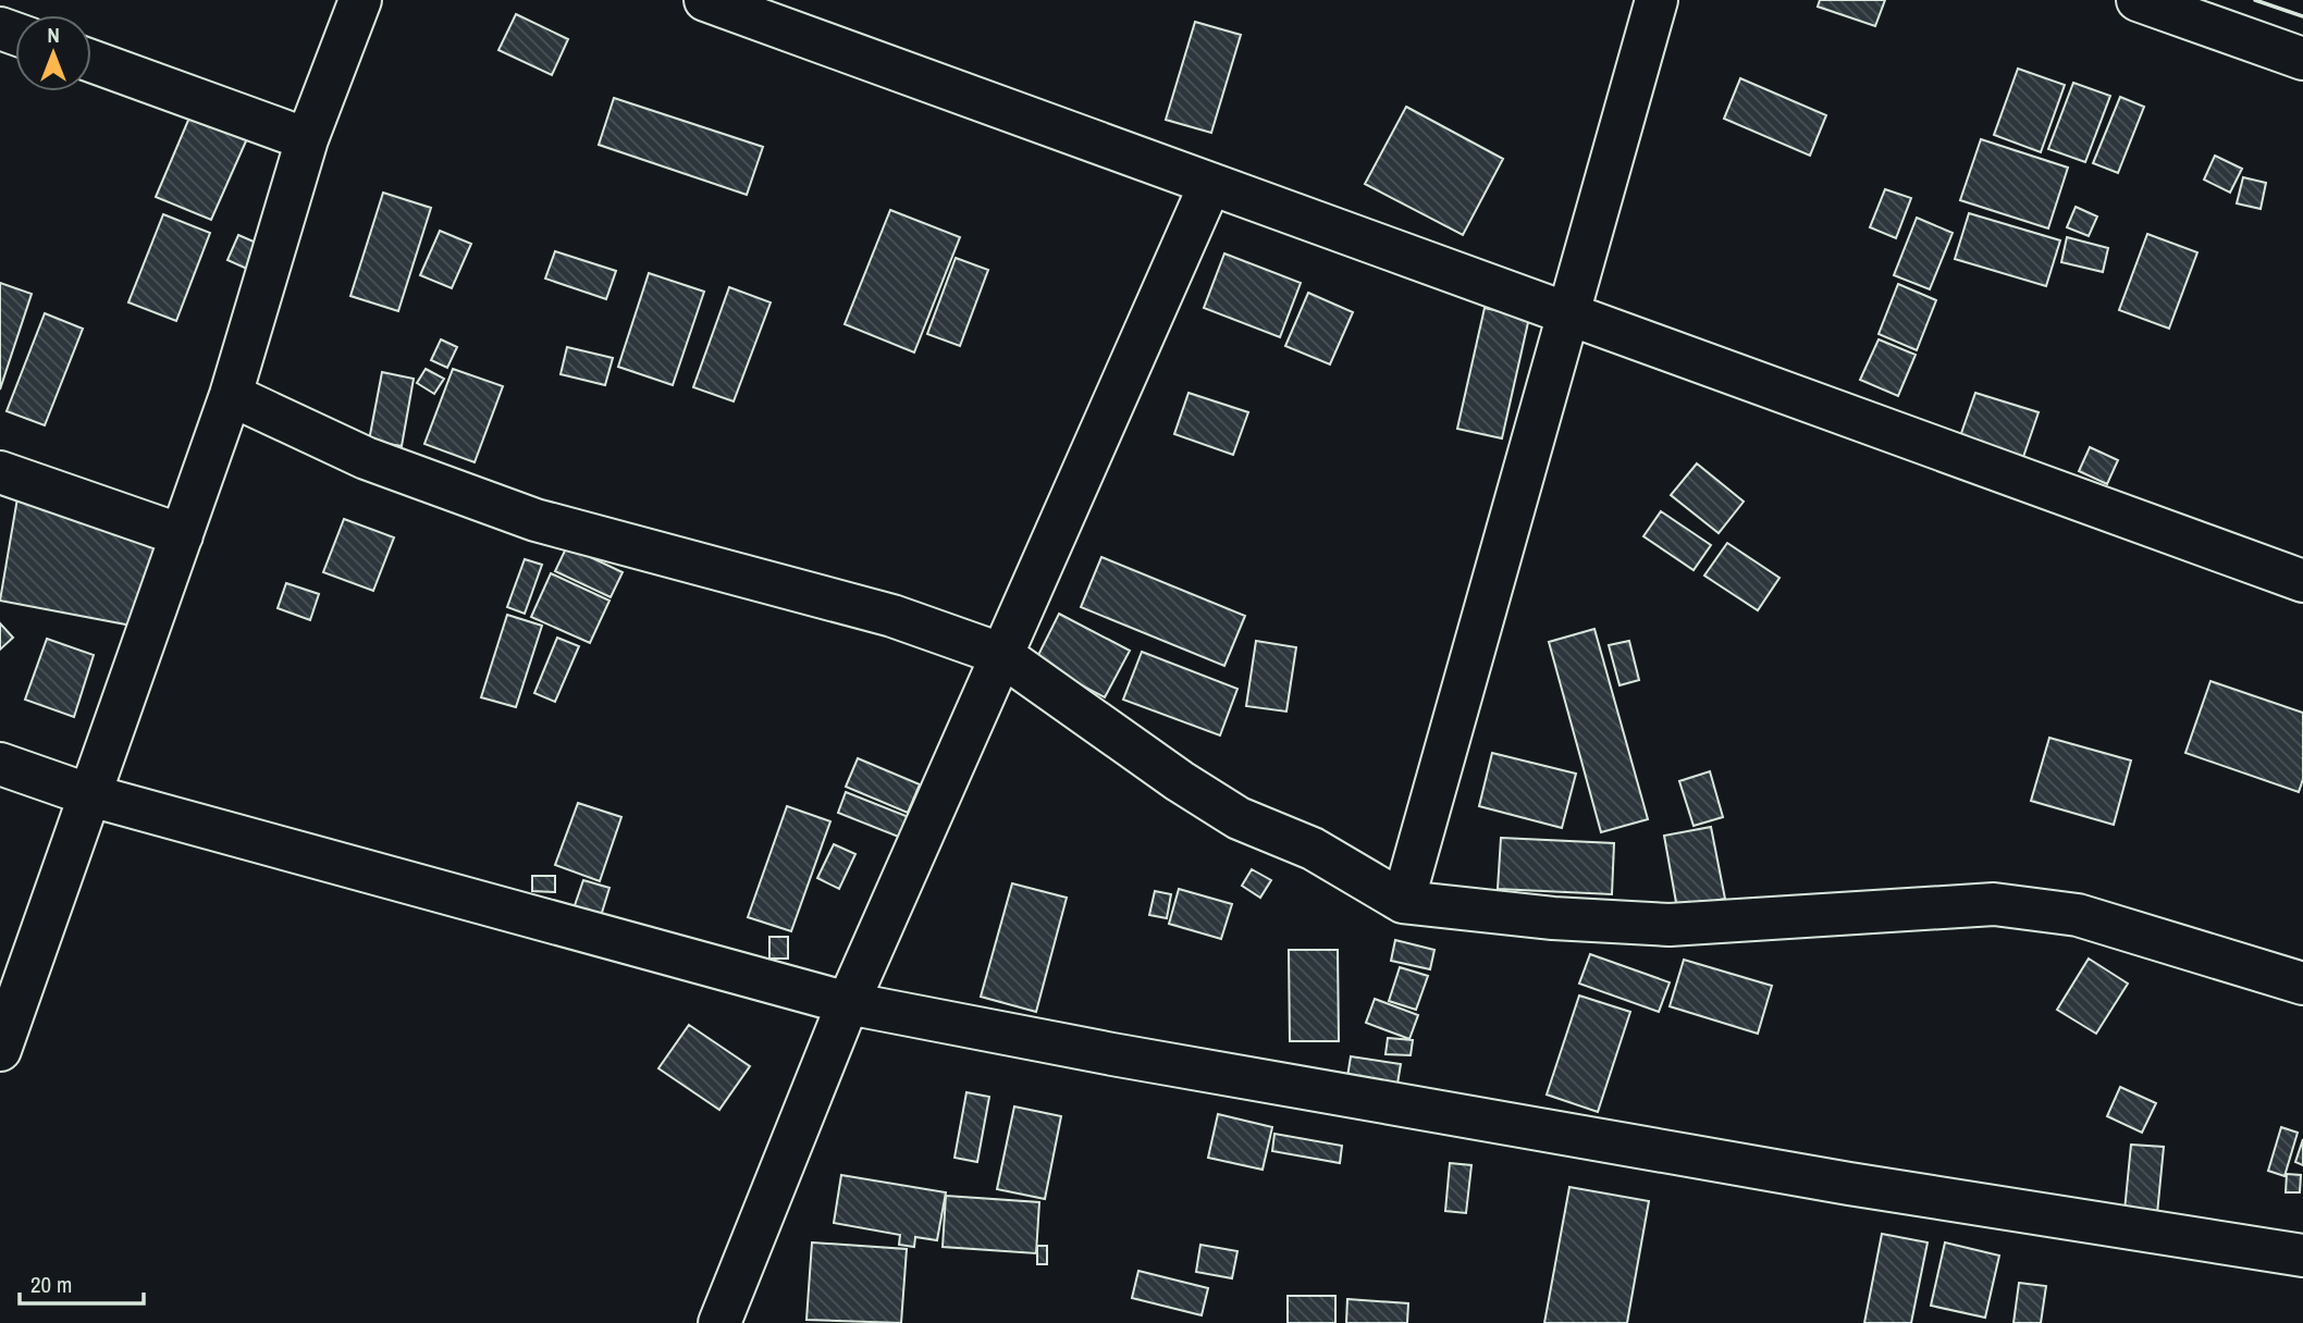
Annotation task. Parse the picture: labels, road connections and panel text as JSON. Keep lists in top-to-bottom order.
{
  "scale_bar": "20 m",
  "north": "top"
}
